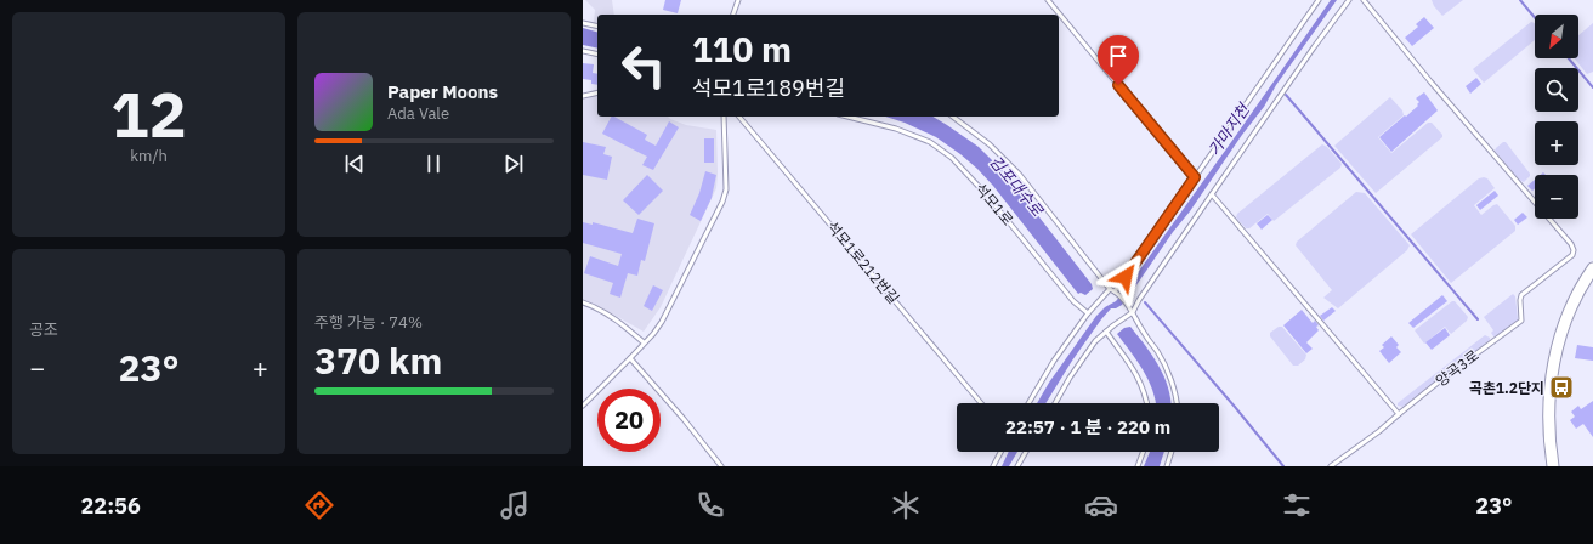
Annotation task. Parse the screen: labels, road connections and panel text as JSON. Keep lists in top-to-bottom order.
{
  "streets": {
    "lane": ["석모1로", "석모1로212번길", "양곡3로"]
  },
  "water": ["가마지천", "김포대수로"],
  "places": {
    "bus stop": ["곡촌1.2단지"]
  },
  "north": "bottom left",
  "page": {
    "tile": [
      ["12", "km/h"],
      "공조",
      ["주행 가능 · 74%", "370 km"]
    ],
    "map_buttons": ["+", "−"],
    "turn": ["110 m", "석모1로189번길"],
    "song": ["Paper Moons", "Ada Vale"],
    "heat": ["−", "23°", "+"],
    "limit": "20",
    "trip": "22:57 · 1 분 · 220 m",
    "tabs": ["22:56", "23°"]
  }
}
